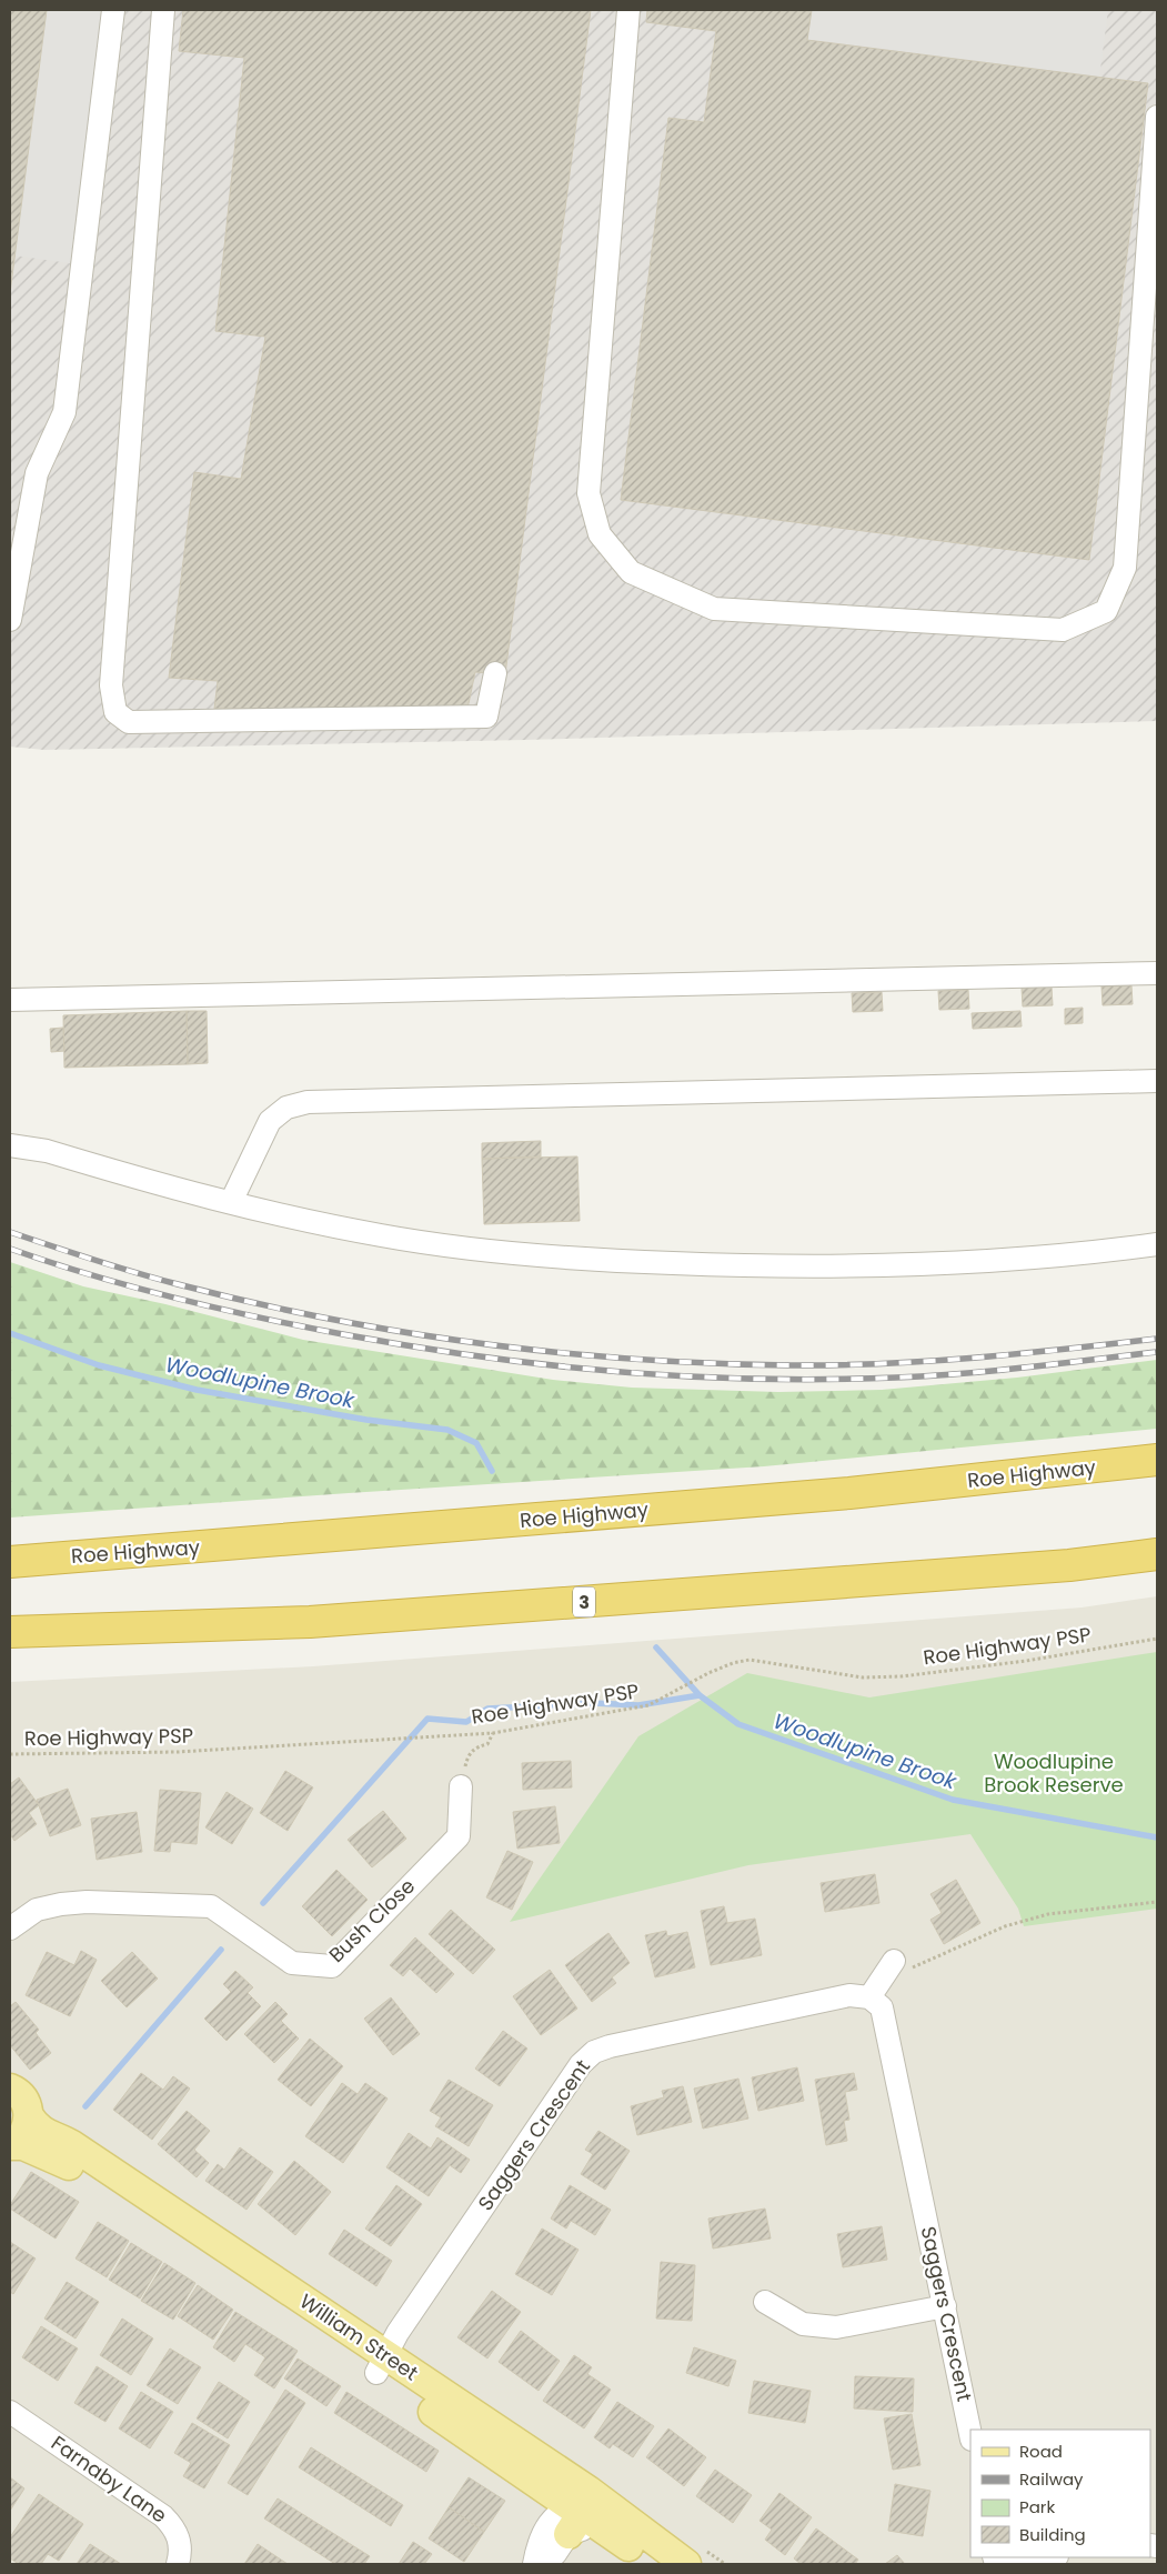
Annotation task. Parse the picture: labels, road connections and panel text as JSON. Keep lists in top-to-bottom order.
{
  "streets": {
    "highway": ["Roe Highway", "3"],
    "main road": ["William Street"],
    "street": ["Bush Close", "Saggers Crescent", "Farnaby Lane"],
    "path": ["Roe Highway PSP"]
  },
  "crossings": [
    ["Saggers Crescent", "William Street"]
  ],
  "water": ["Woodlupine Brook"],
  "parks": ["Woodlupine Brook Reserve"],
  "legend": [
    "Road",
    "Railway",
    "Park",
    "Building"
  ]
}
